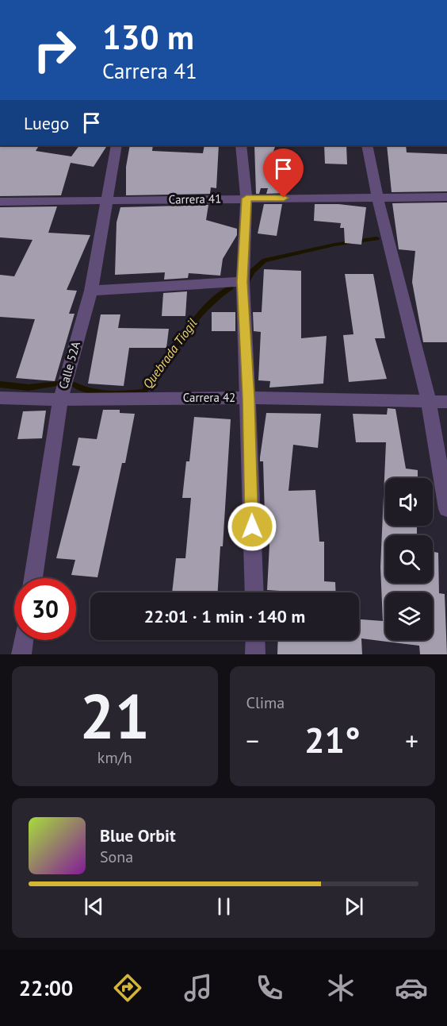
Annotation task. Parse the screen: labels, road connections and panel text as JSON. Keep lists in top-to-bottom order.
{
  "streets": {
    "street": ["Carrera 41", "Calle 52A", "Carrera 42"]
  },
  "crossings": [
    ["Carrera 41", "Calle 52A"],
    ["Calle 52A", "Carrera 42"]
  ],
  "water": ["Quebrada Tiogil"],
  "page": {
    "turn": ["130 m", "Carrera 41"],
    "then": "Luego",
    "limit": "30",
    "trip": "22:01 · 1 min · 140 m",
    "tile": [
      ["21", "km/h"],
      "Clima"
    ],
    "heat": ["−", "21°", "+"],
    "song": ["Blue Orbit", "Sona"],
    "tabs": "22:00"
  }
}
